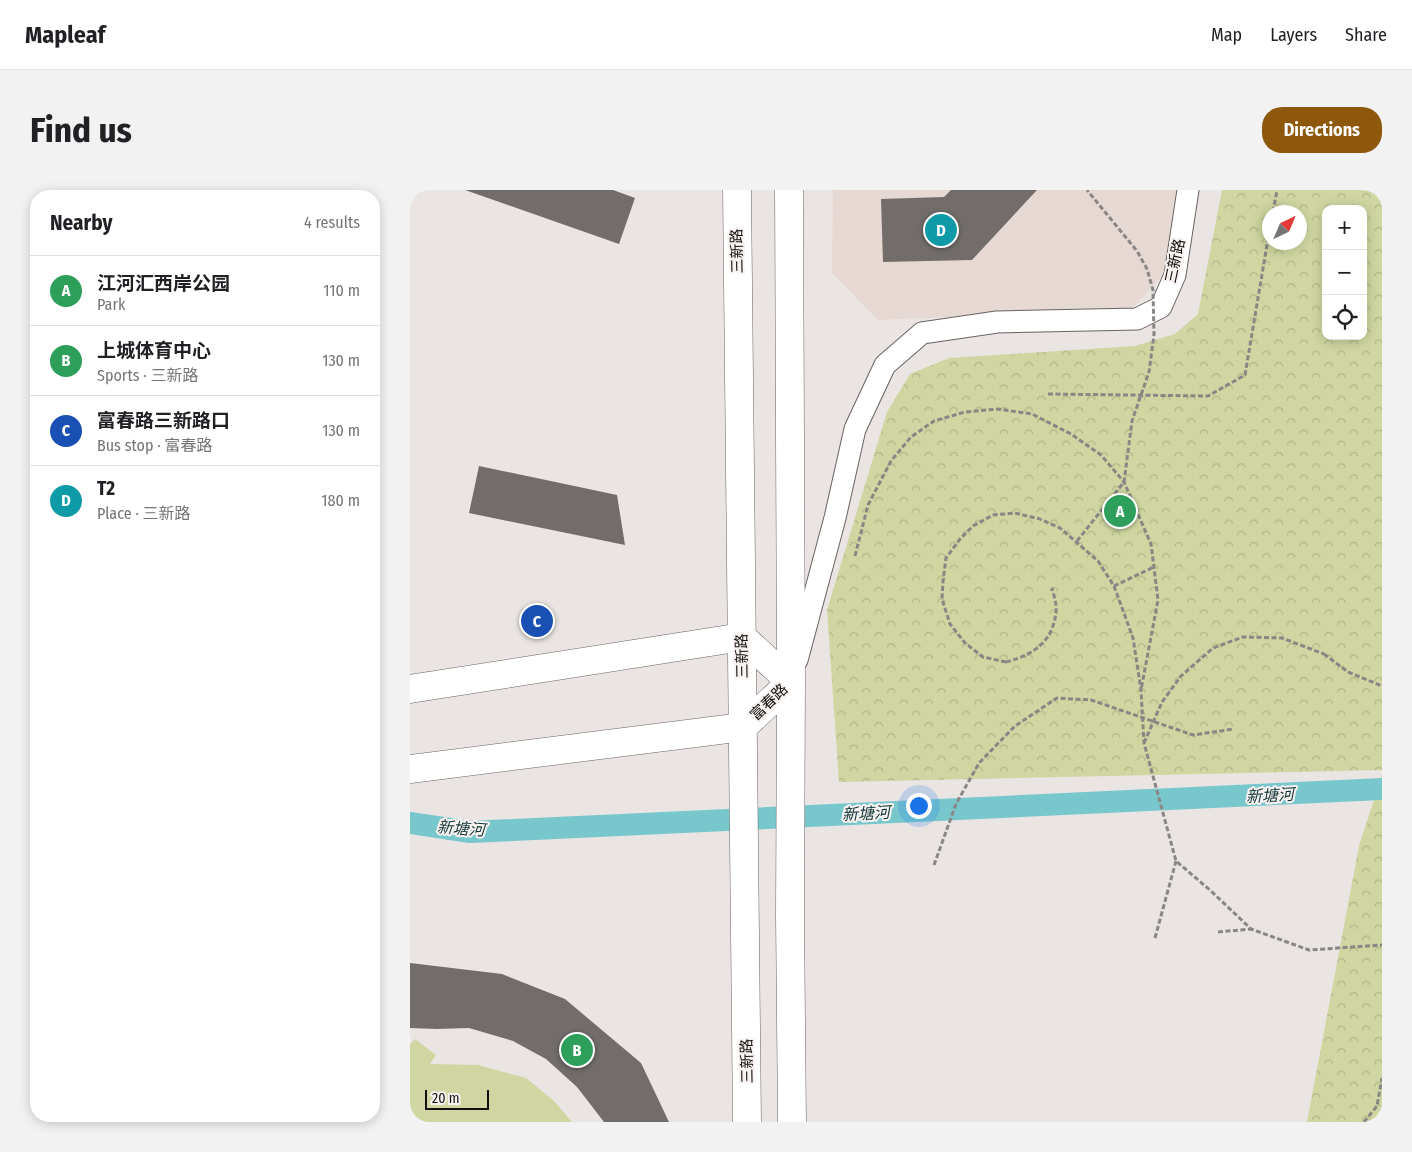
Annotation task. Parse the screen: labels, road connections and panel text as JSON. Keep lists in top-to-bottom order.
{
  "streets": {
    "main road": ["三新路", "富春路"]
  },
  "crossings": [
    ["三新路", "富春路"]
  ],
  "water": ["新塘河"],
  "scale_bar": "20 m",
  "north": "top right",
  "page": {
    "header": "Mapleaf",
    "nav": ["Map", "Layers", "Share"],
    "buttons": "Directions",
    "title": "Find us",
    "heading": ["Nearby", "4 results"],
    "map_buttons": ["+", "−"],
    "pins": [
      "D",
      "A",
      "C",
      "B"
    ],
    "list": [
      {
        "mark": "A",
        "name": "江河汇西岸公园",
        "note": "Park",
        "value": "110 m"
      },
      {
        "mark": "B",
        "name": "上城体育中心",
        "note": "Sports · 三新路",
        "value": "130 m"
      },
      {
        "mark": "C",
        "name": "富春路三新路口",
        "note": "Bus stop · 富春路",
        "value": "130 m"
      },
      {
        "mark": "D",
        "name": "T2",
        "note": "Place · 三新路",
        "value": "180 m"
      }
    ],
    "scale": "20 m"
  }
}
